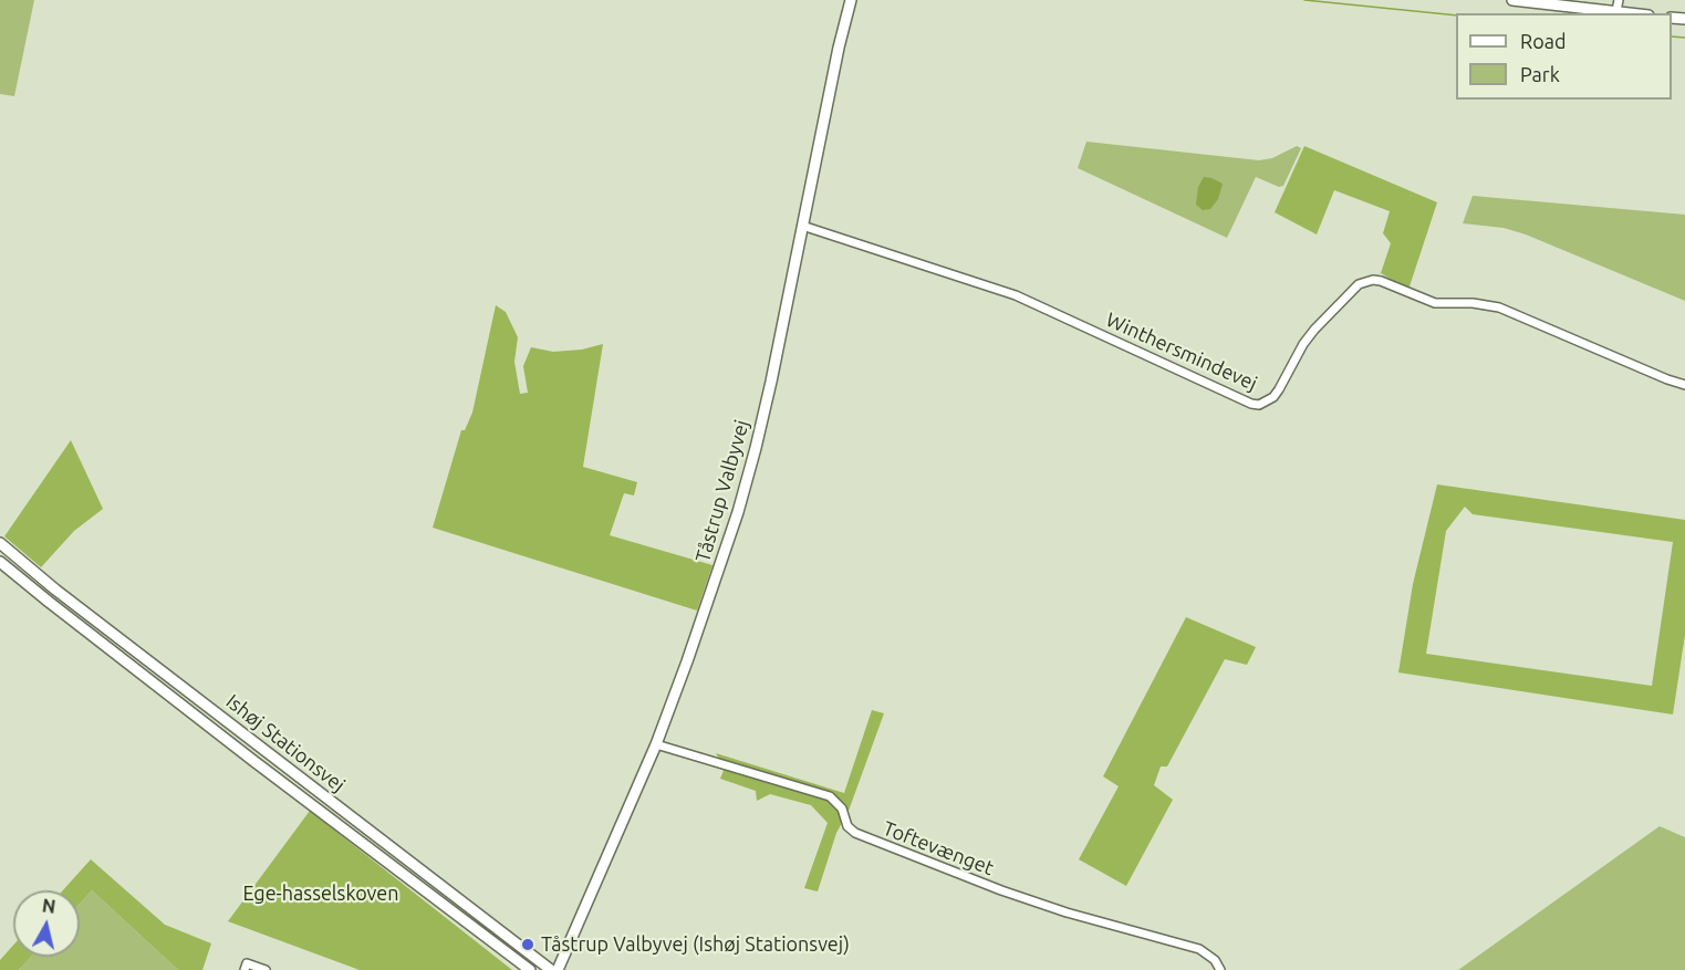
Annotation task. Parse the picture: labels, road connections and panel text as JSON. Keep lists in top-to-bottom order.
{
  "streets": {
    "main road": ["Tåstrup Valbyvej", "Ishøj Stationsvej"],
    "street": ["Winthersmindevej", "Toftevænget"]
  },
  "crossings": [
    ["Winthersmindevej", "Tåstrup Valbyvej"],
    ["Tåstrup Valbyvej", "Toftevænget"]
  ],
  "parks": ["Ege-hasselskoven"],
  "places": ["Tåstrup Valbyvej (Ishøj Stationsvej)"],
  "legend": ["Road", "Park"],
  "north": "top"
}
